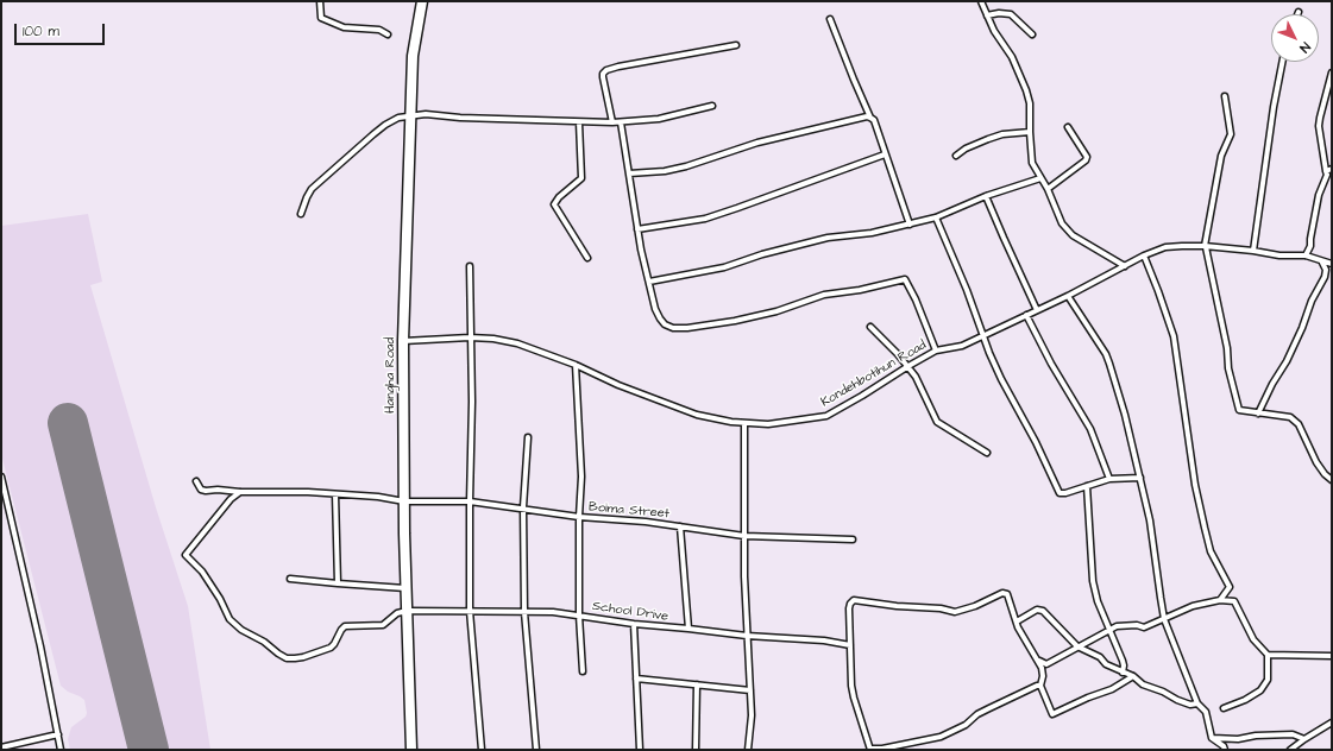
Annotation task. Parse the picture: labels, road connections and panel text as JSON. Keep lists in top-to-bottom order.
{
  "streets": {
    "highway": ["Hangha Road"],
    "street": ["Kondehbotihun Road", "Boima Street", "School Drive"]
  },
  "crossings": [
    ["Kondehbotihun Road", "Hangha Road"],
    ["Hangha Road", "Boima Street"],
    ["Hangha Road", "School Drive"],
    ["Boima Street", "School Drive"]
  ],
  "scale_bar": "100 m",
  "north": "bottom right"
}
